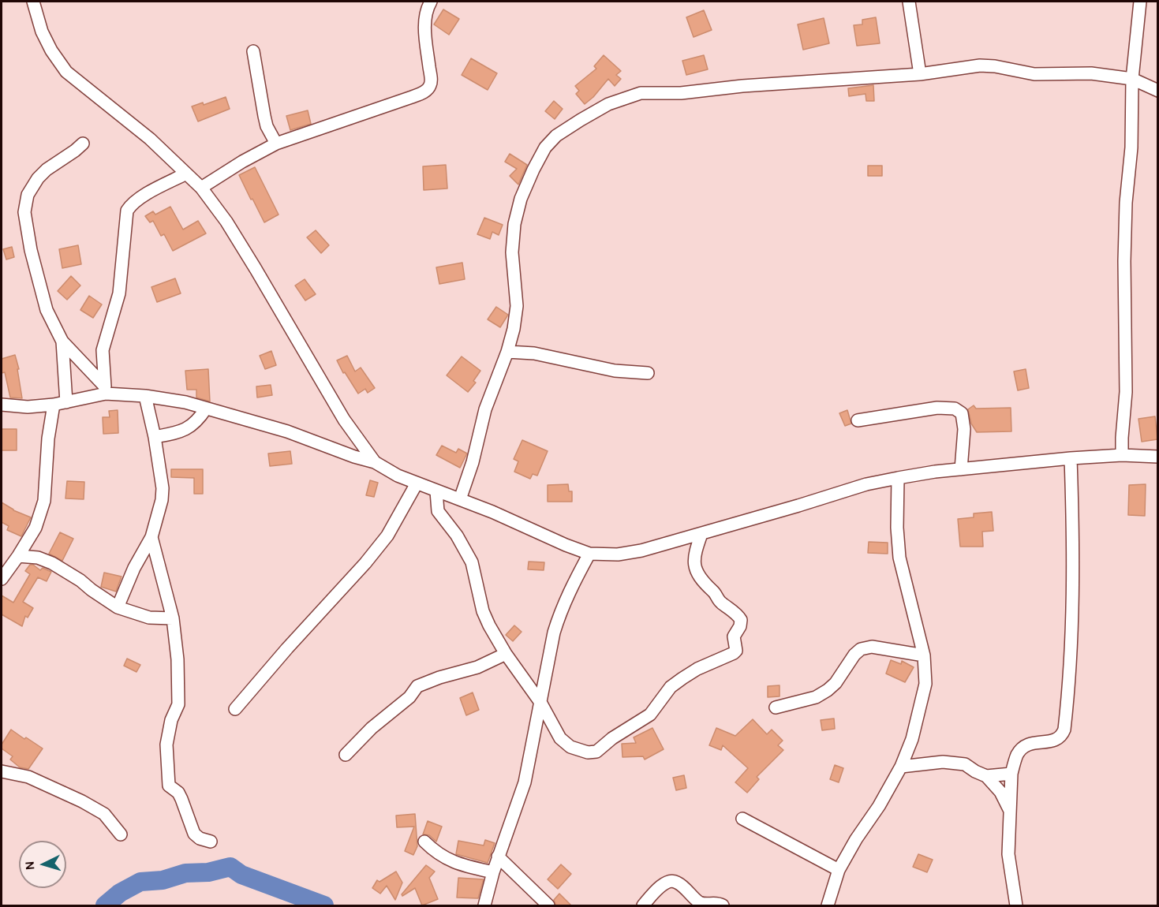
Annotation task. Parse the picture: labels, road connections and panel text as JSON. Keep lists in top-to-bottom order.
{
  "north": "left"
}
